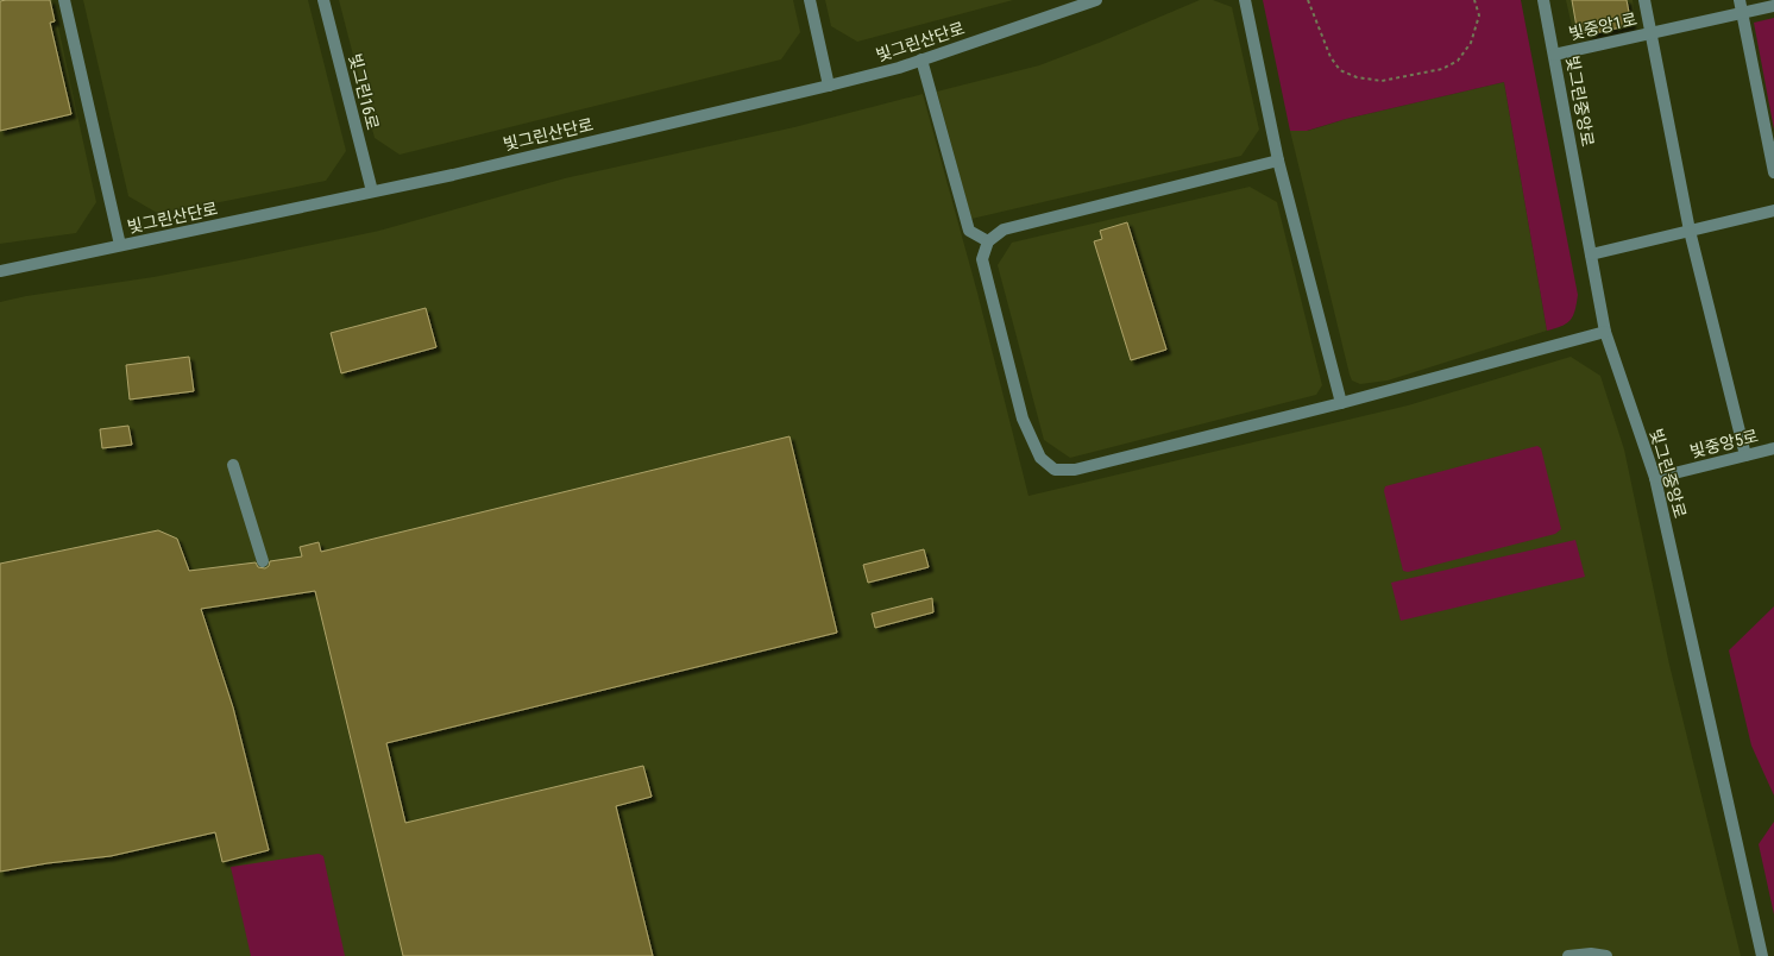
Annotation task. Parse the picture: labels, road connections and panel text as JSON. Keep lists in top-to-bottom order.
{
  "streets": {
    "street": [
      "빛중앙1로",
      "빛그린산단로",
      "빛그린16로",
      "빛그린중앙로",
      "빛중앙5로"
    ]
  },
  "crossings": [
    ["빛중앙1로", "빛그린중앙로"],
    ["빛그린산단로", "빛그린16로"],
    ["빛그린중앙로", "빛중앙5로"]
  ]
}
